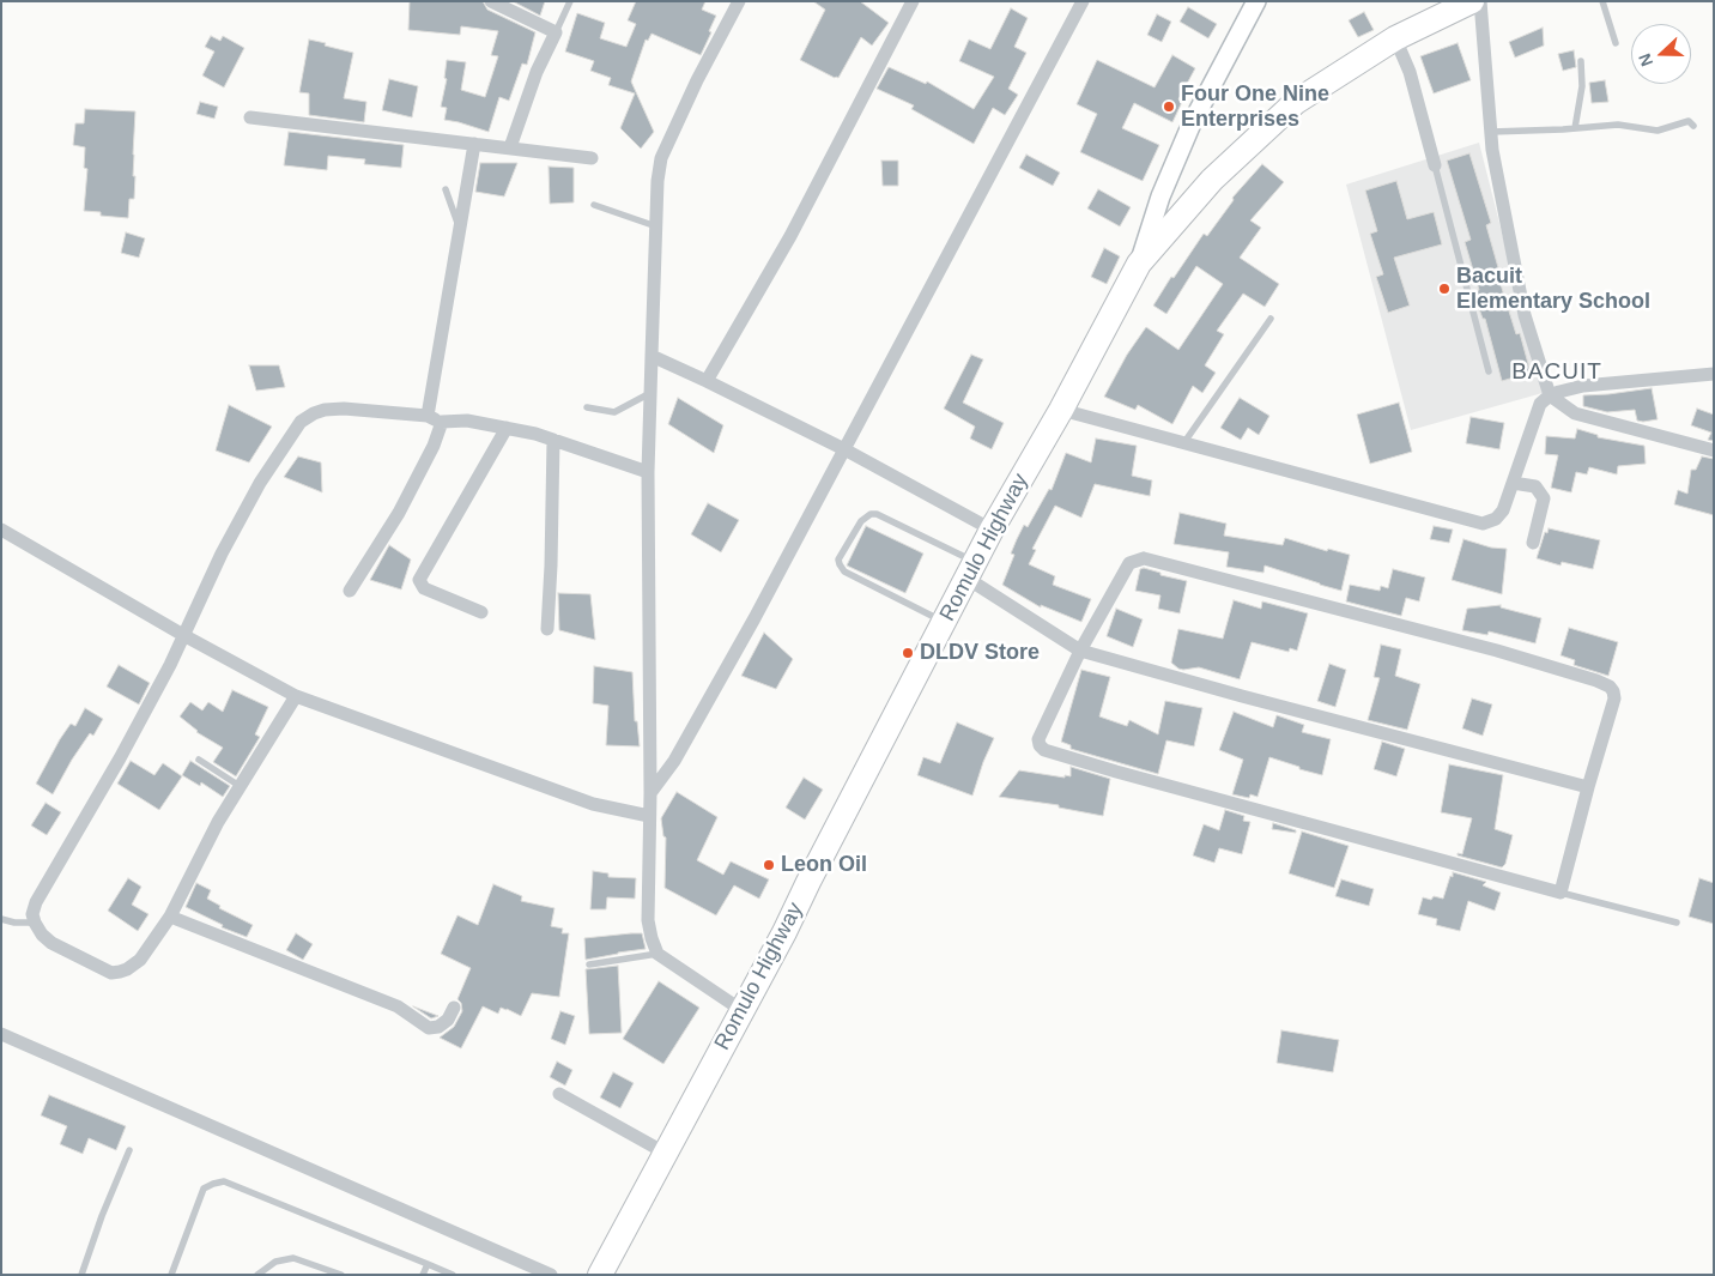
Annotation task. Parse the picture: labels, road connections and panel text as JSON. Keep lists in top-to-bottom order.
{
  "streets": {
    "highway": ["Romulo Highway"]
  },
  "districts": ["BACUIT"],
  "places": [
    "Four One Nine Enterprises",
    "Bacuit Elementary School",
    "DLDV Store",
    "Leon Oil"
  ],
  "north": "left"
}
